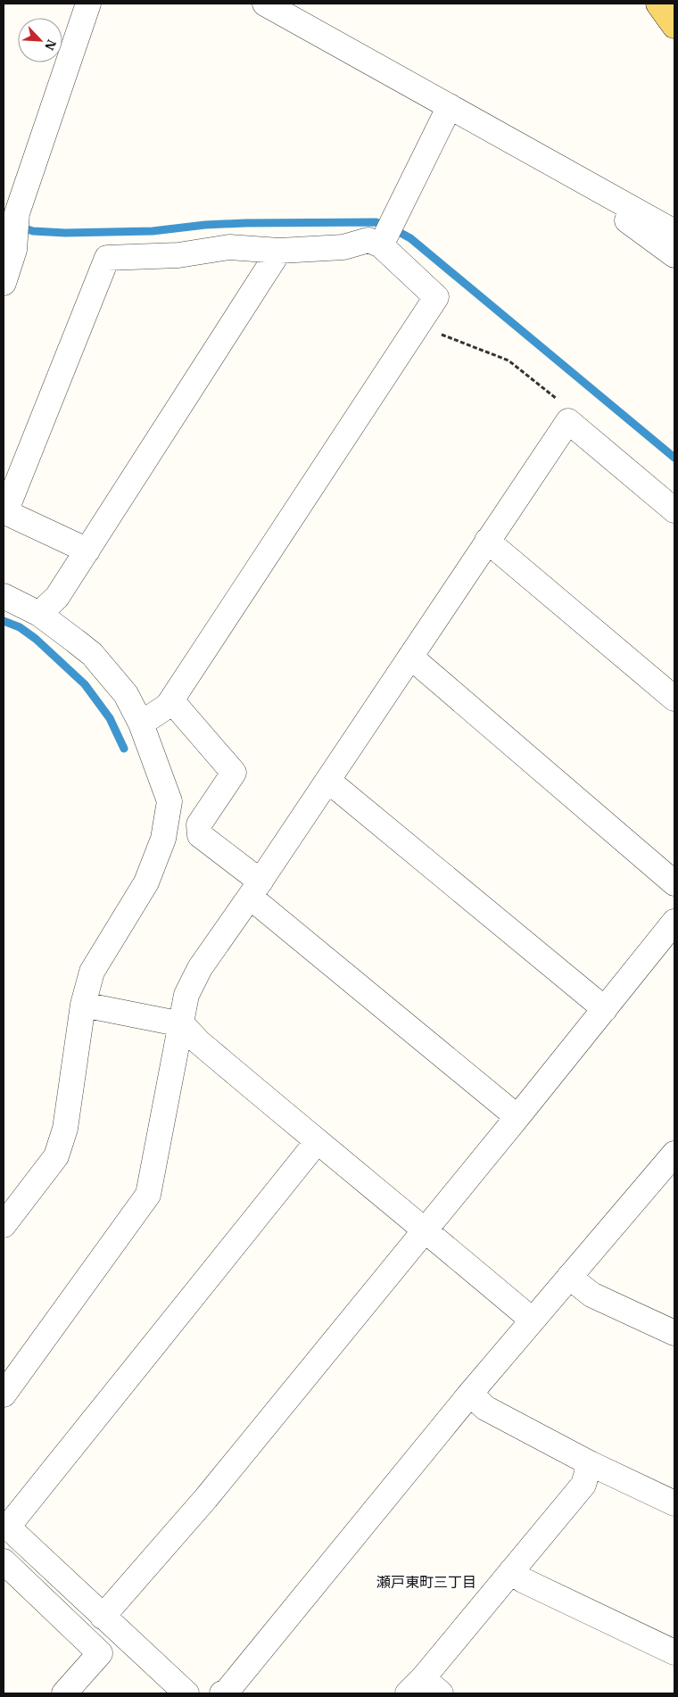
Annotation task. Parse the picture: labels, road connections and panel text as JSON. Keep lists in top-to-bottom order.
{
  "districts": ["瀬戸東町三丁目"],
  "north": "bottom right"
}
